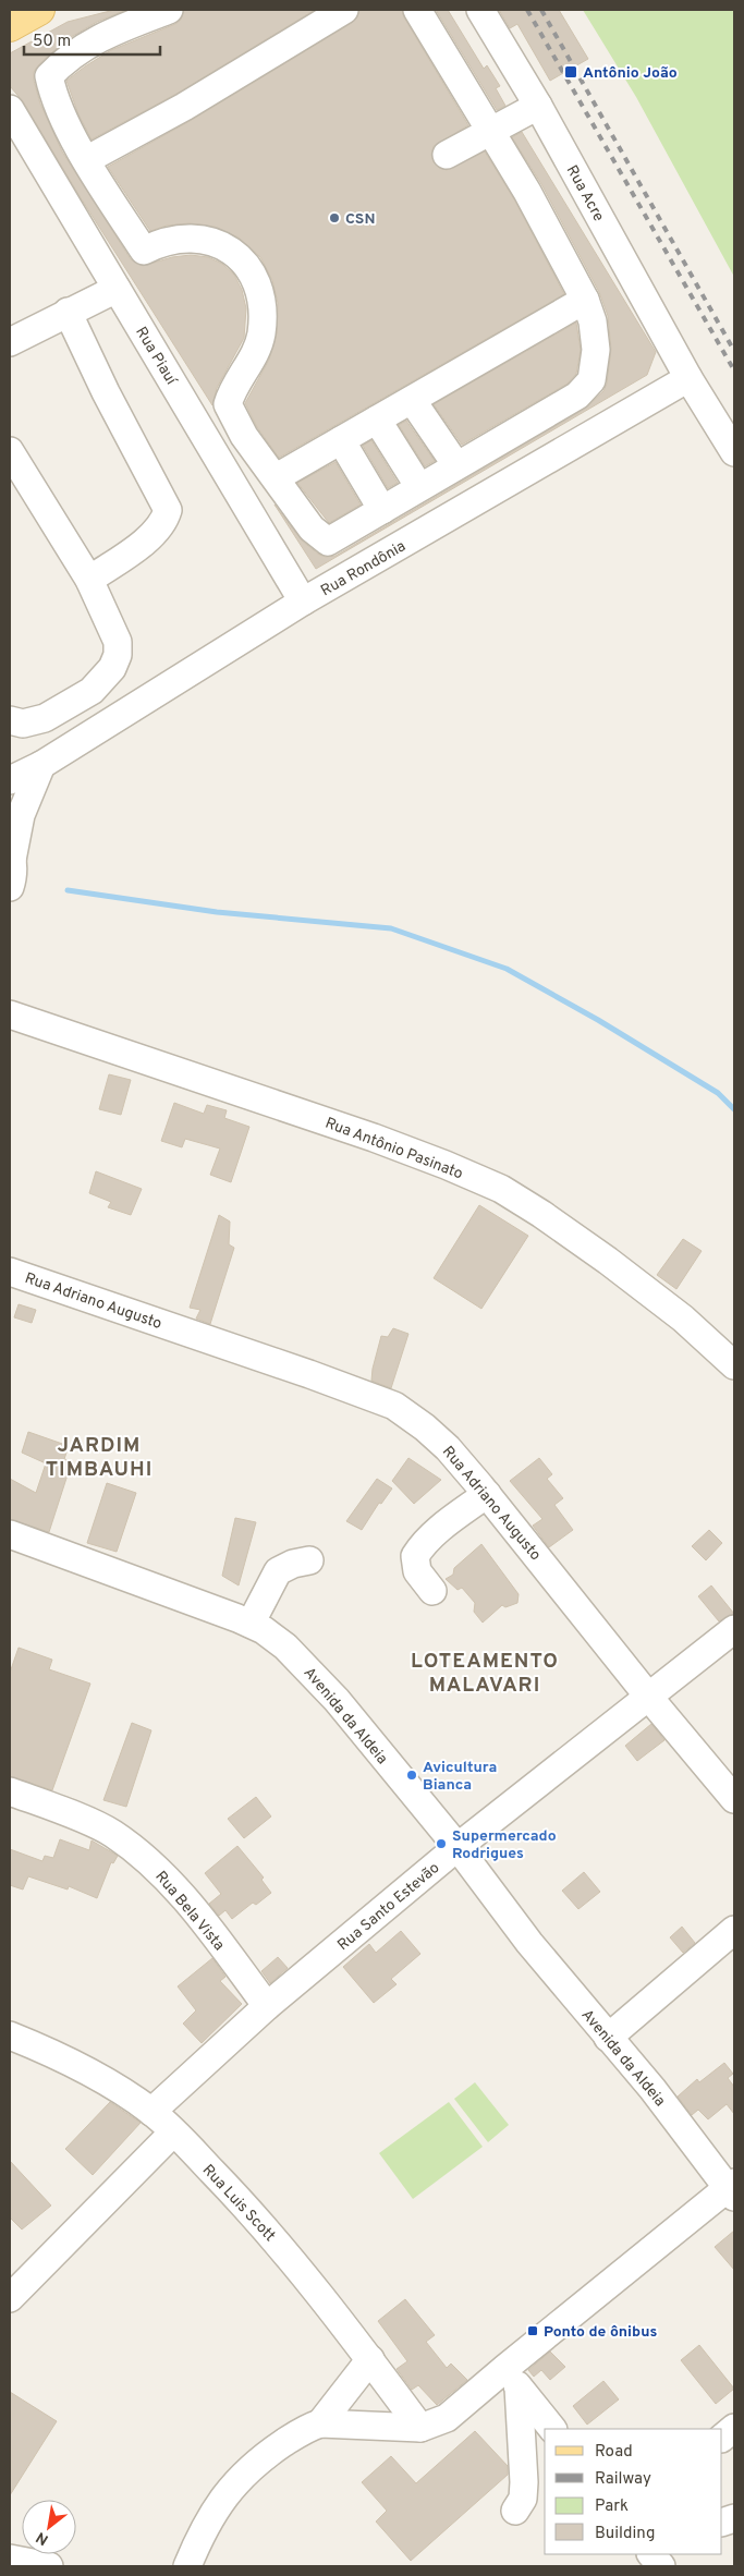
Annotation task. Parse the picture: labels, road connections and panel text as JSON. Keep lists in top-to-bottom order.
{
  "streets": {
    "street": [
      "Rua Acre",
      "Rua Piauí",
      "Rua Rondônia",
      "Rua Antônio Pasinato",
      "Rua Adriano Augusto",
      "Avenida da Aldeia",
      "Rua Santo Estevão",
      "Rua Bela Vista",
      "Rua Luis Scott"
    ]
  },
  "crossings": [
    ["Rua Acre", "Rua Rondônia"],
    ["Rua Piauí", "Rua Rondônia"],
    ["Rua Adriano Augusto", "Rua Santo Estevão"],
    ["Avenida da Aldeia", "Rua Santo Estevão"],
    ["Rua Santo Estevão", "Rua Bela Vista"],
    ["Rua Santo Estevão", "Rua Luis Scott"]
  ],
  "districts": ["JARDIM TIMBAUHI", "LOTEAMENTO MALAVARI"],
  "places": {
    "transit": ["Antônio João", "Ponto de ônibus"],
    "other": ["CSN", "Avicultura Bianca", "Supermercado Rodrigues"]
  },
  "legend": [
    "Road",
    "Railway",
    "Park",
    "Building"
  ],
  "scale_bar": "50 m",
  "north": "bottom left"
}
